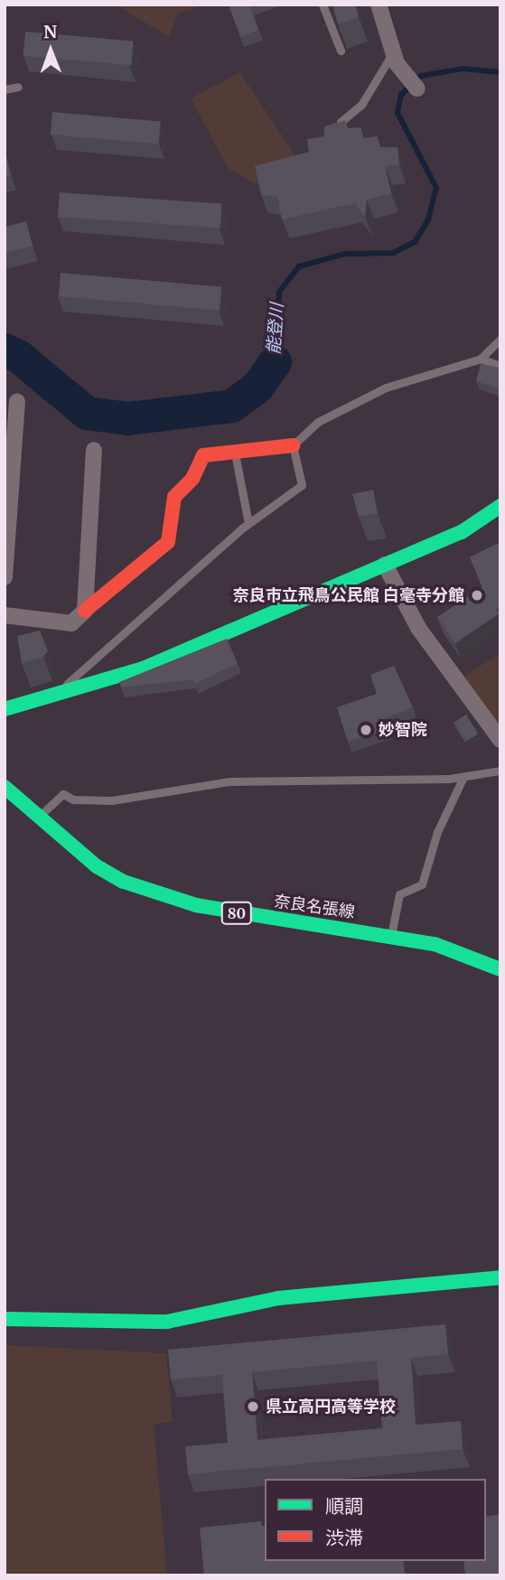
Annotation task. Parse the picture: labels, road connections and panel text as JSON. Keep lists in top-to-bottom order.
{
  "streets": {
    "street": ["奈良名張線", "80"]
  },
  "water": ["能登川"],
  "places": ["奈良市立飛鳥公民館 白毫寺分館", "妙智院", "県立高円高等学校"],
  "legend": ["順調", "渋滞"],
  "north": "top"
}
